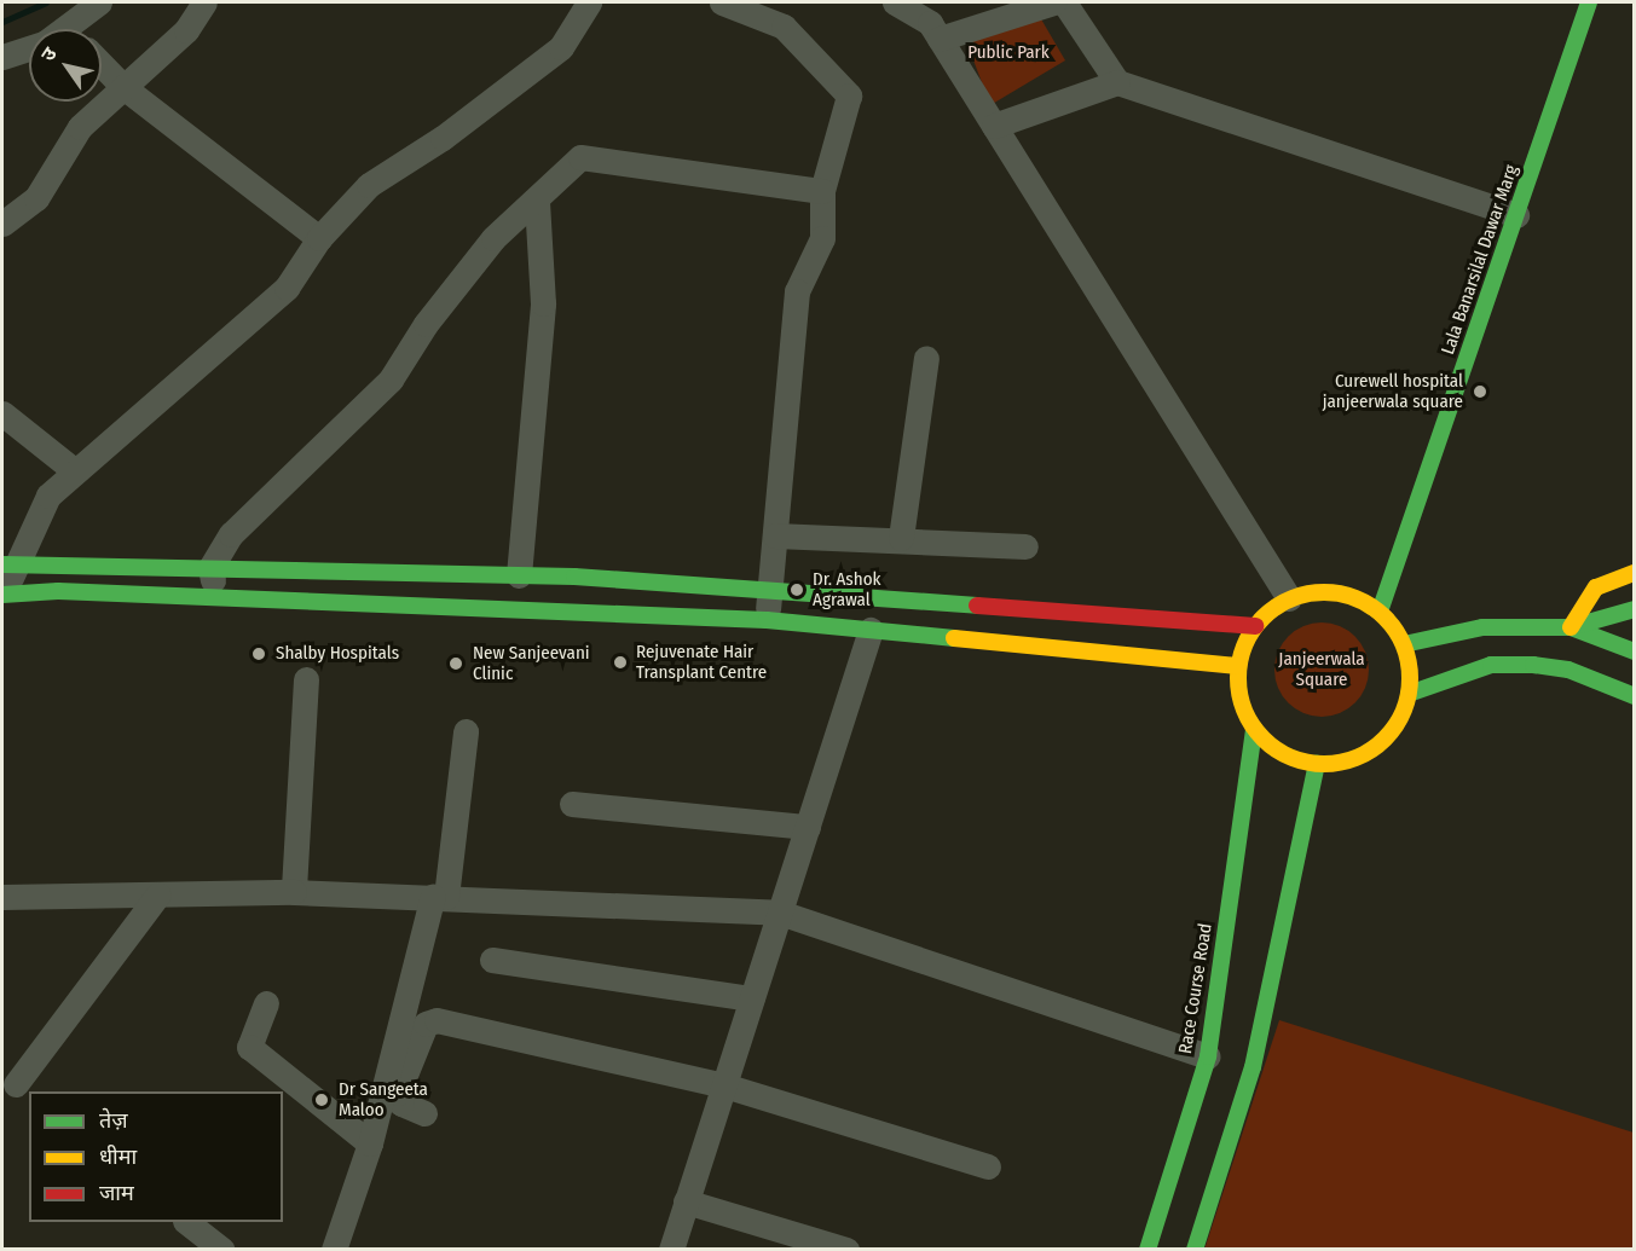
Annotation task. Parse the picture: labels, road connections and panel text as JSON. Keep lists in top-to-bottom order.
{
  "streets": {
    "main road": ["Lala Banarsilal Dawar Marg", "Race Course Road"]
  },
  "crossings": [
    ["Lala Banarsilal Dawar Marg", "Race Course Road"]
  ],
  "parks": ["Public Park", "Janjeerwala Square"],
  "places": [
    "Curewell hospital janjeerwala square",
    "Dr. Ashok Agrawal",
    "Shalby Hospitals",
    "Rejuvenate Hair Transplant Centre",
    "New Sanjeevani Clinic",
    "Dr Sangeeta Maloo"
  ],
  "legend": ["तेज़", "धीमा", "जाम"],
  "north": "top left"
}
